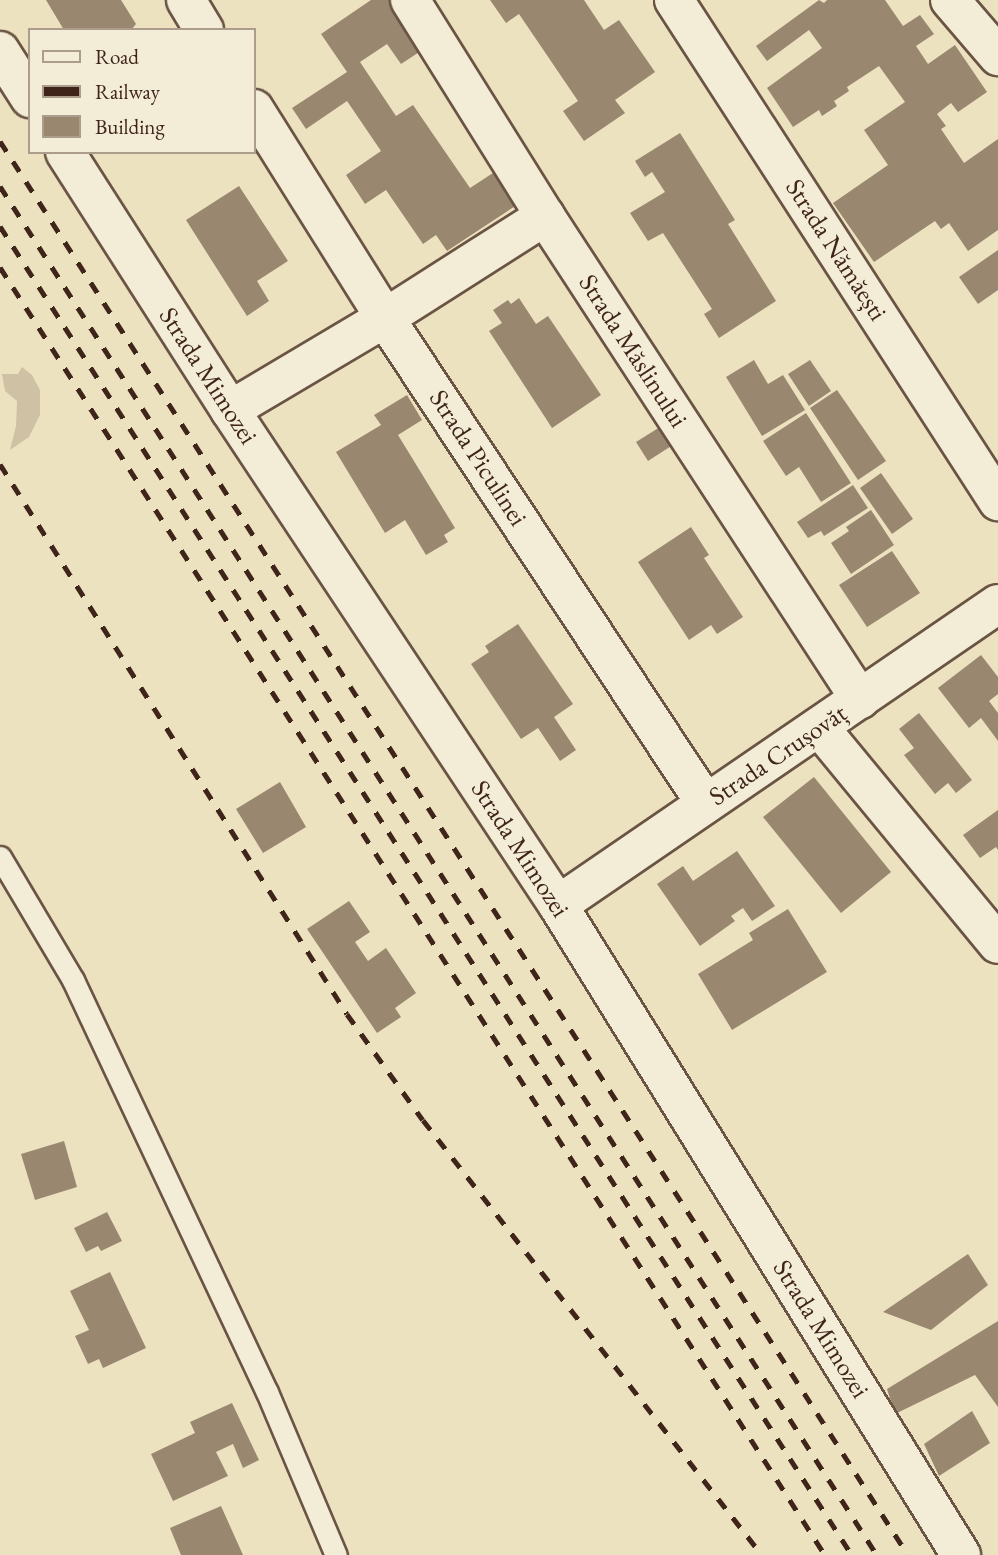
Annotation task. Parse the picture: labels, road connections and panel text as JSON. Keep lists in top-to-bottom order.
{
  "streets": {
    "street": [
      "Strada Nămăești",
      "Strada Măslinului",
      "Strada Mimozei",
      "Strada Piculinei",
      "Strada Crușovăț"
    ]
  },
  "crossings": [
    ["Strada Măslinului", "Strada Crușovăț"],
    ["Strada Mimozei", "Strada Crușovăț"],
    ["Strada Piculinei", "Strada Crușovăț"]
  ],
  "legend": ["Road", "Railway", "Building"]
}
